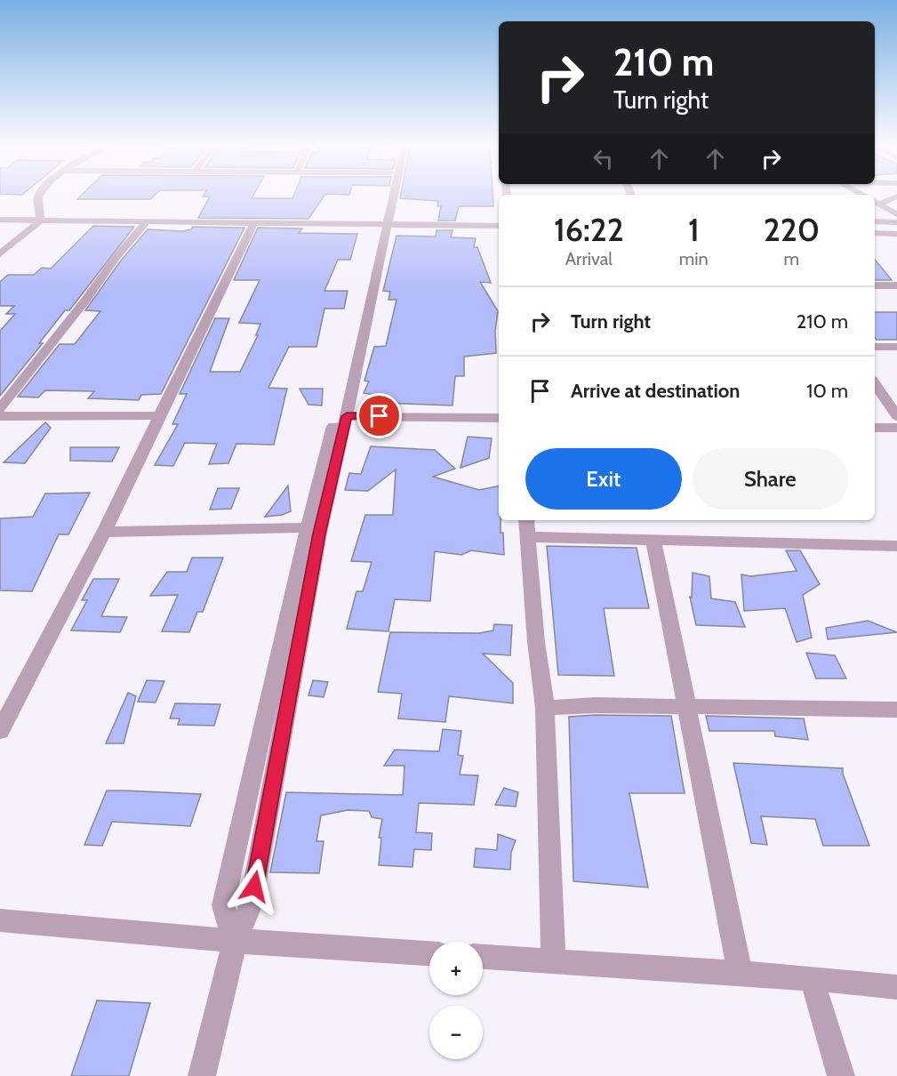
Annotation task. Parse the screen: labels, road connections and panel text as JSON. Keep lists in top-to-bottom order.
{
  "page": {
    "turn": ["210 m", "Turn right"],
    "eta": [
      "16:22",
      "Arrival",
      "1",
      "min",
      "220",
      "m"
    ],
    "list": [
      {
        "name": "Turn right",
        "value": "210 m"
      },
      {
        "name": "Arrive at destination",
        "value": "10 m"
      }
    ],
    "buttons": ["Exit", "Share"],
    "map_buttons": ["+", "−"]
  }
}
